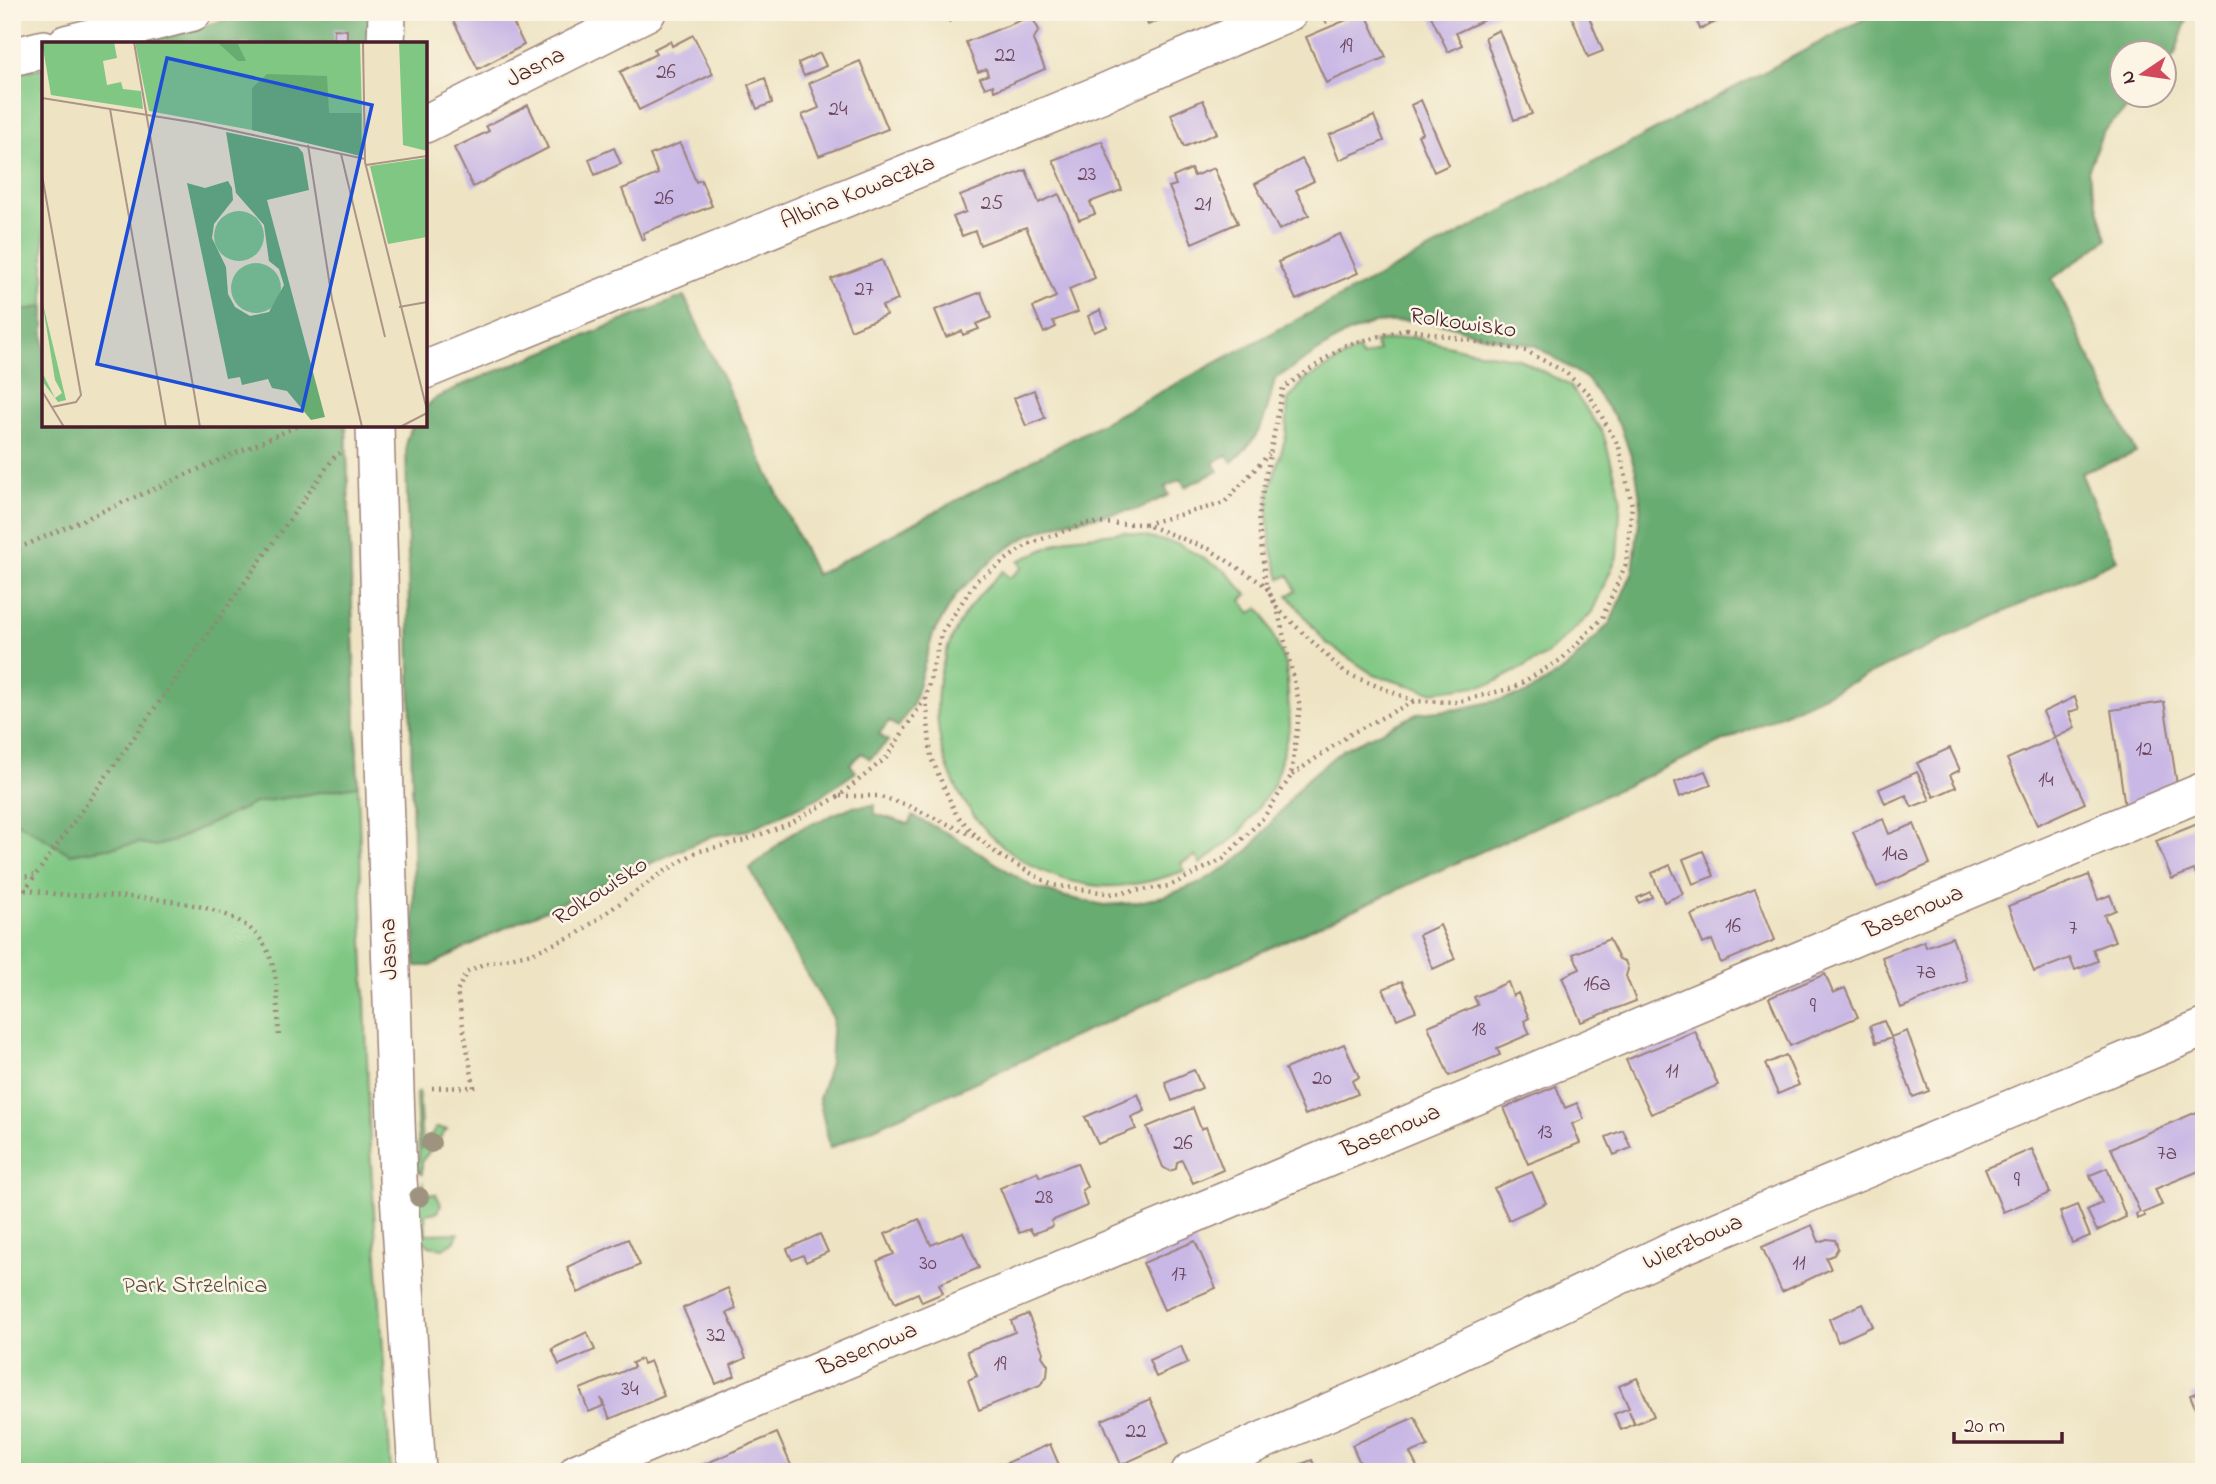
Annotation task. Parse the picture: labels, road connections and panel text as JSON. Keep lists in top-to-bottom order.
{
  "streets": {
    "street": [
      "Jasna",
      "Albina Kowaczka",
      "Basenowa",
      "Wierzbowa"
    ],
    "path": ["Rolkowisko"]
  },
  "parks": ["Park Strzelnica"],
  "house_numbers": [
    "19",
    "22",
    "26",
    "24",
    "23",
    "26",
    "25",
    "21",
    "27",
    "12",
    "14",
    "14a",
    "16",
    "7",
    "7a",
    "16a",
    "9",
    "18",
    "11",
    "20",
    "13",
    "26",
    "7a",
    "9",
    "28",
    "30",
    "11",
    "17",
    "32",
    "19",
    "34",
    "22"
  ],
  "scale_bar": "20 m",
  "north": "left"
}
